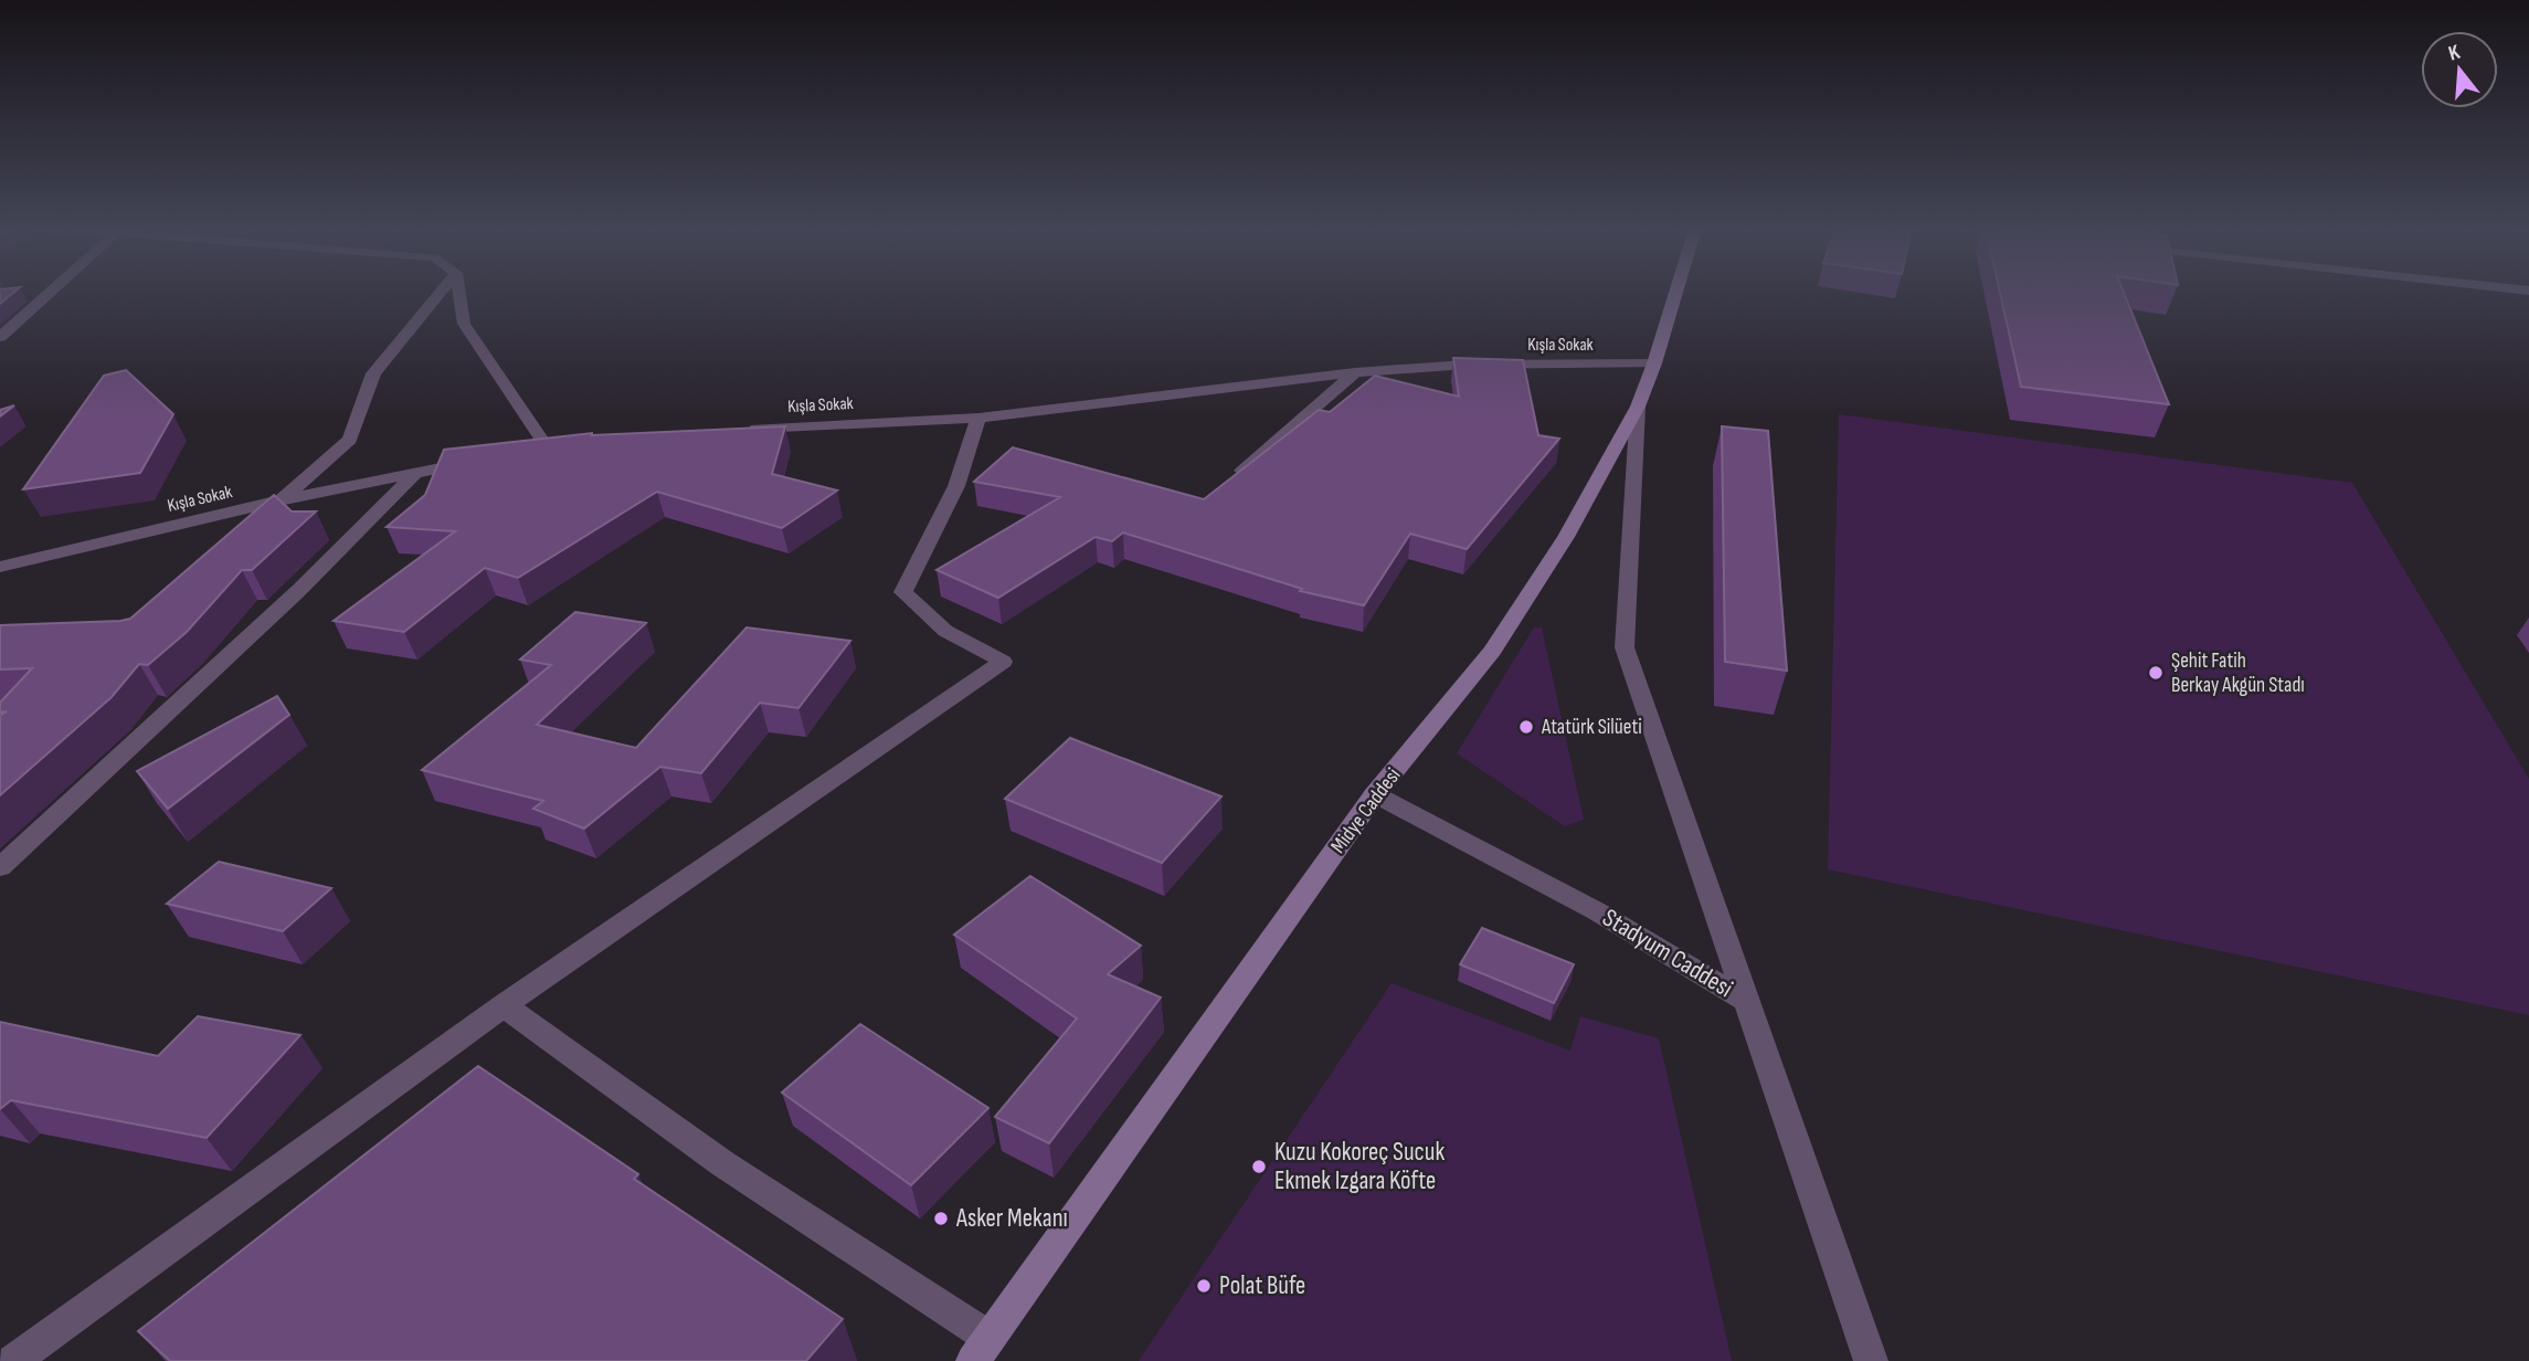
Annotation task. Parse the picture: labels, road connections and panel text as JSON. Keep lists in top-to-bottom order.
{
  "streets": {
    "main road": ["Midye Caddesi"],
    "street": ["Kışla Sokak", "Stadyum Caddesi"]
  },
  "crossings": [
    ["Kışla Sokak", "Midye Caddesi"],
    ["Midye Caddesi", "Stadyum Caddesi"]
  ],
  "places": [
    "Şehit Fatih Berkay Akgün Stadı",
    "Atatürk Silüeti",
    "Kuzu Kokoreç Sucuk Ekmek Izgara Köfte",
    "Asker Mekanı",
    "Polat Büfe"
  ],
  "north": "top"
}
